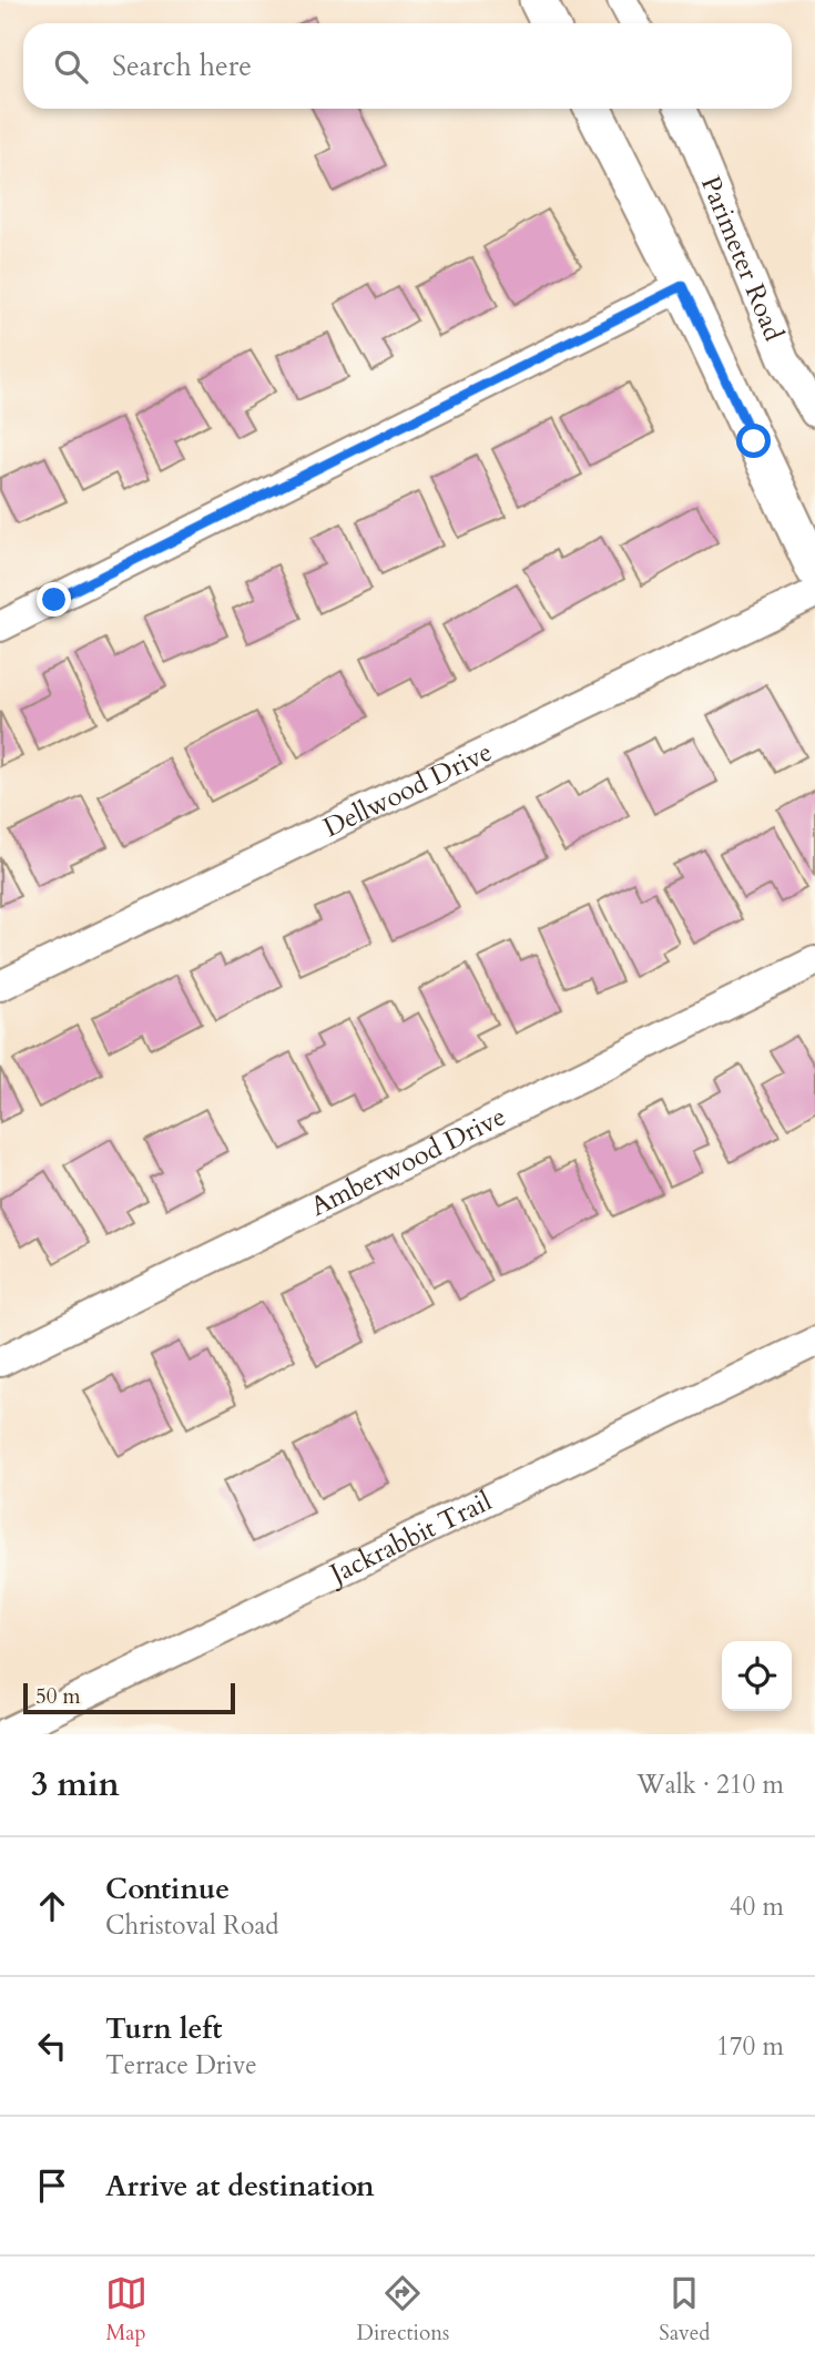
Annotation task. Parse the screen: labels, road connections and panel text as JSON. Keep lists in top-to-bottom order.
{
  "streets": {
    "street": [
      "Parimeter Road",
      "Dellwood Drive",
      "Amberwood Drive",
      "Jackrabbit Trail"
    ]
  },
  "scale_bar": "50 m",
  "page": {
    "search": "Search here",
    "scale": "50 m",
    "heading": ["3 min", "Walk · 210 m"],
    "list": [
      ["Continue", "Christoval Road", "40 m"],
      ["Turn left", "Terrace Drive", "170 m"],
      "Arrive at destination"
    ],
    "nav": ["Map", "Directions", "Saved"]
  }
}
